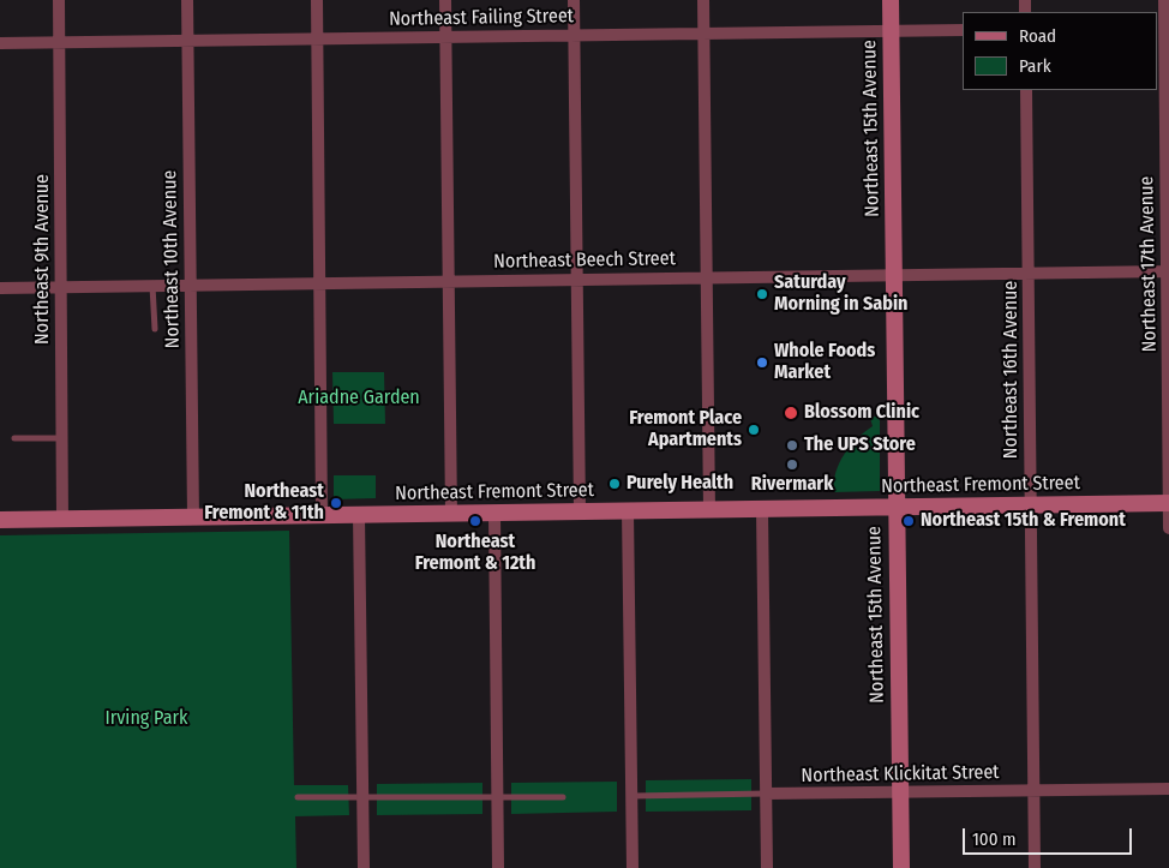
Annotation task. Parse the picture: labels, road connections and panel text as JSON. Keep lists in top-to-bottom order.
{
  "streets": {
    "main road": ["Northeast 15th Avenue", "Northeast Fremont Street"],
    "street": [
      "Northeast Failing Street",
      "Northeast 9th Avenue",
      "Northeast 10th Avenue",
      "Northeast Beech Street",
      "Northeast 17th Avenue",
      "Northeast 16th Avenue",
      "Northeast Klickitat Street"
    ]
  },
  "crossings": [
    ["Northeast Failing Street", "Northeast 15th Avenue"],
    ["Northeast Failing Street", "Northeast 9th Avenue"],
    ["Northeast Failing Street", "Northeast 10th Avenue"],
    ["Northeast 15th Avenue", "Northeast Beech Street"],
    ["Northeast 15th Avenue", "Northeast Fremont Street"],
    ["Northeast 15th Avenue", "Northeast Klickitat Street"],
    ["Northeast 9th Avenue", "Northeast Beech Street"],
    ["Northeast 9th Avenue", "Northeast Fremont Street"],
    ["Northeast 10th Avenue", "Northeast Beech Street"],
    ["Northeast 10th Avenue", "Northeast Fremont Street"],
    ["Northeast Beech Street", "Northeast 17th Avenue"],
    ["Northeast Beech Street", "Northeast 16th Avenue"],
    ["Northeast 17th Avenue", "Northeast Fremont Street"],
    ["Northeast 16th Avenue", "Northeast Fremont Street"],
    ["Northeast 16th Avenue", "Northeast Klickitat Street"]
  ],
  "parks": ["Ariadne Garden", "Irving Park"],
  "places": [
    "Saturday Morning in Sabin",
    "Whole Foods Market",
    "Blossom Clinic",
    "Fremont Place Apartments",
    "The UPS Store",
    "Rivermark",
    "Purely Health",
    "Northeast Fremont & 11th",
    "Northeast Fremont & 12th",
    "Northeast 15th & Fremont"
  ],
  "legend": ["Road", "Park"],
  "scale_bar": "100 m"
}
